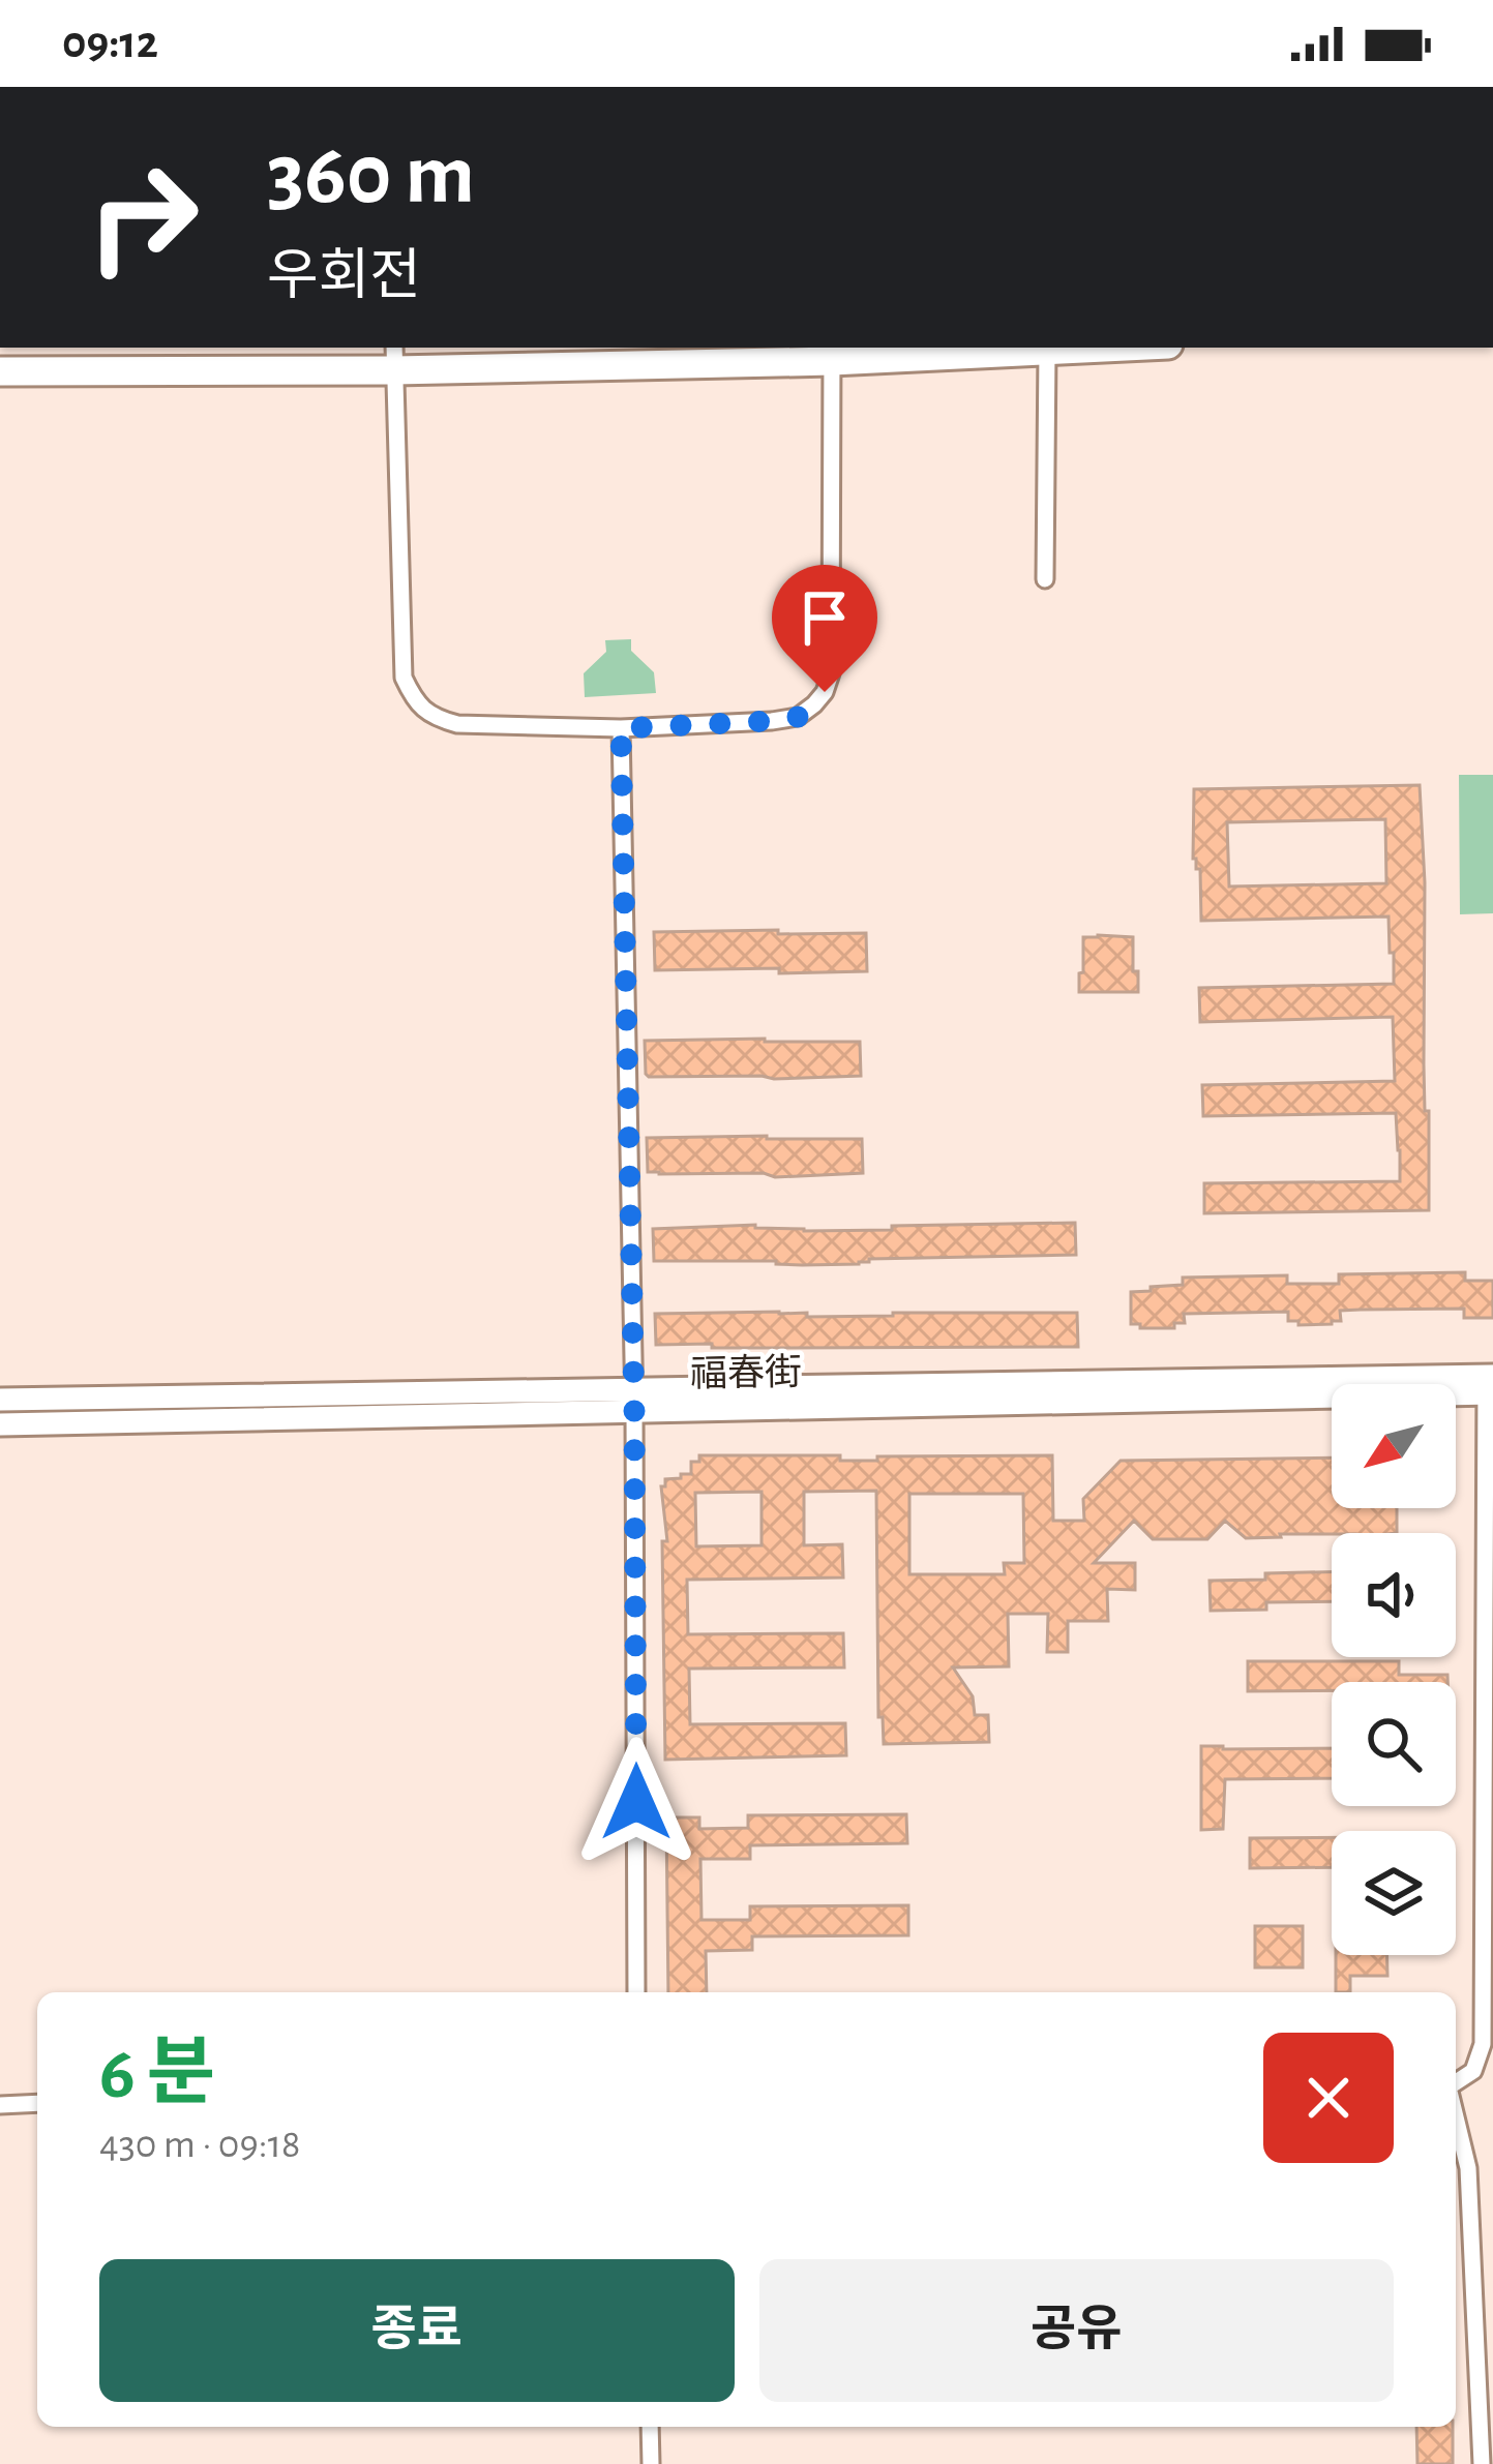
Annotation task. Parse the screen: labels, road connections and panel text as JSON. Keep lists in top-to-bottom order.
{
  "streets": {
    "main road": ["福春街"]
  },
  "north": "bottom left",
  "page": {
    "status": "09:12",
    "turn": ["360 m", "우회전"],
    "heading": ["6 분", "430 m · 09:18"],
    "buttons": ["종료", "공유"]
  }
}
